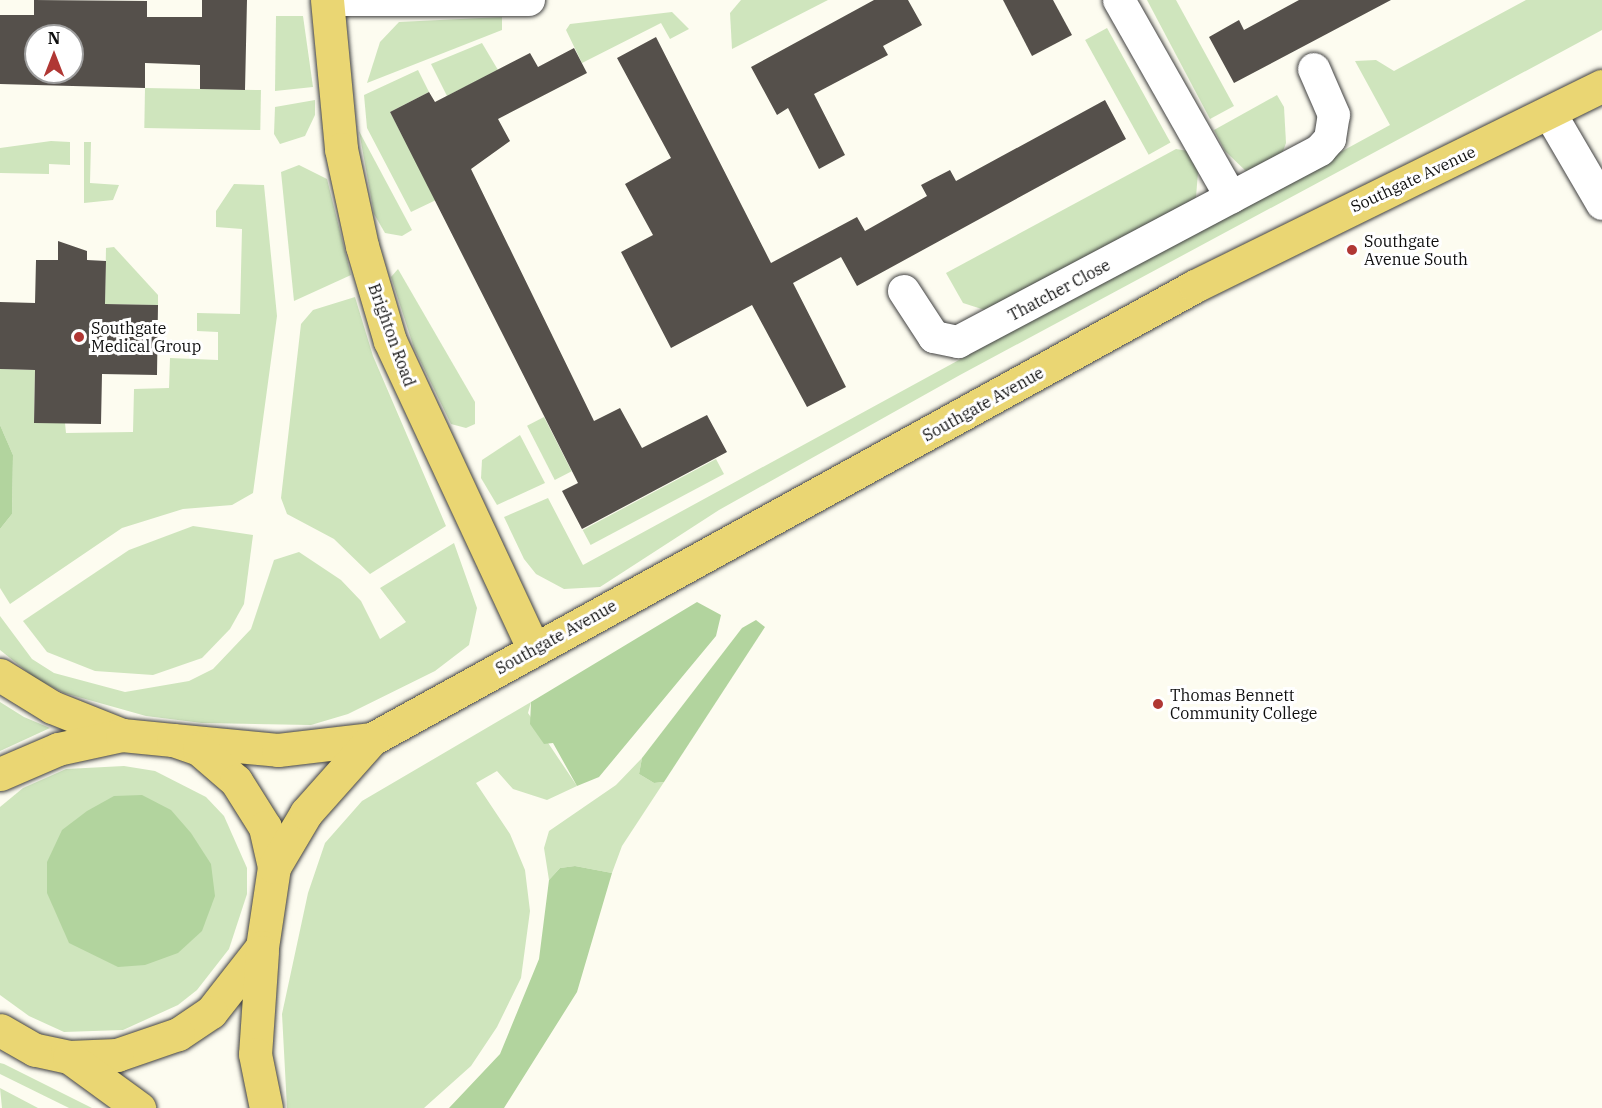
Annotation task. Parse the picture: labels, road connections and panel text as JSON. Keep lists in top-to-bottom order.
{
  "streets": {
    "main road": ["Southgate Avenue", "Brighton Road"],
    "street": ["Thatcher Close"]
  },
  "crossings": [
    ["Southgate Avenue", "Brighton Road"]
  ],
  "places": ["Southgate Avenue South", "Southgate Medical Group", "Thomas Bennett Community College"],
  "north": "top"
}
